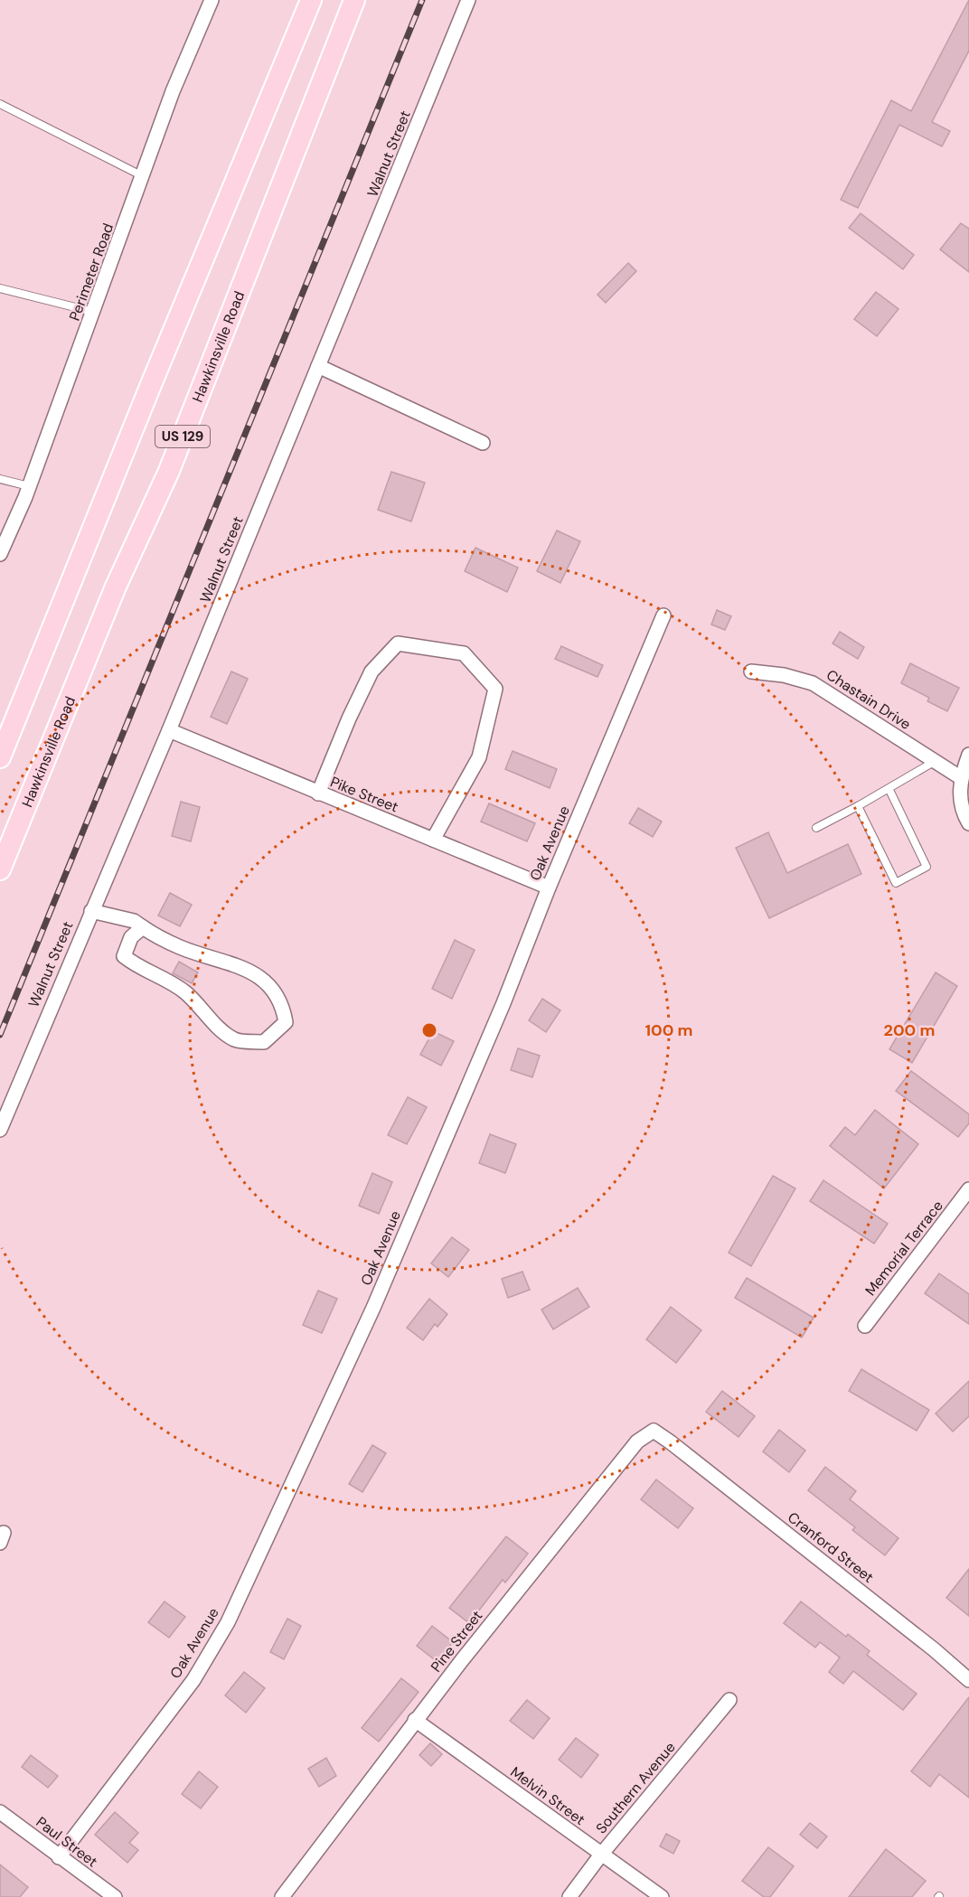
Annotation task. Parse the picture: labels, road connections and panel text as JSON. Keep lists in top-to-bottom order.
{
  "streets": {
    "main road": ["Hawkinsville Road", "US 129"],
    "street": [
      "Walnut Street",
      "Perimeter Road",
      "Chastain Drive",
      "Pike Street",
      "Oak Avenue",
      "Memorial Terrace",
      "Cranford Street",
      "Pine Street",
      "Southern Avenue",
      "Melvin Street",
      "Paul Street"
    ]
  },
  "crossings": [
    ["Walnut Street", "Pike Street"],
    ["Pike Street", "Oak Avenue"],
    ["Oak Avenue", "Paul Street"],
    ["Cranford Street", "Pine Street"],
    ["Pine Street", "Melvin Street"],
    ["Southern Avenue", "Melvin Street"]
  ],
  "rings": ["100 m", "200 m"]
}
